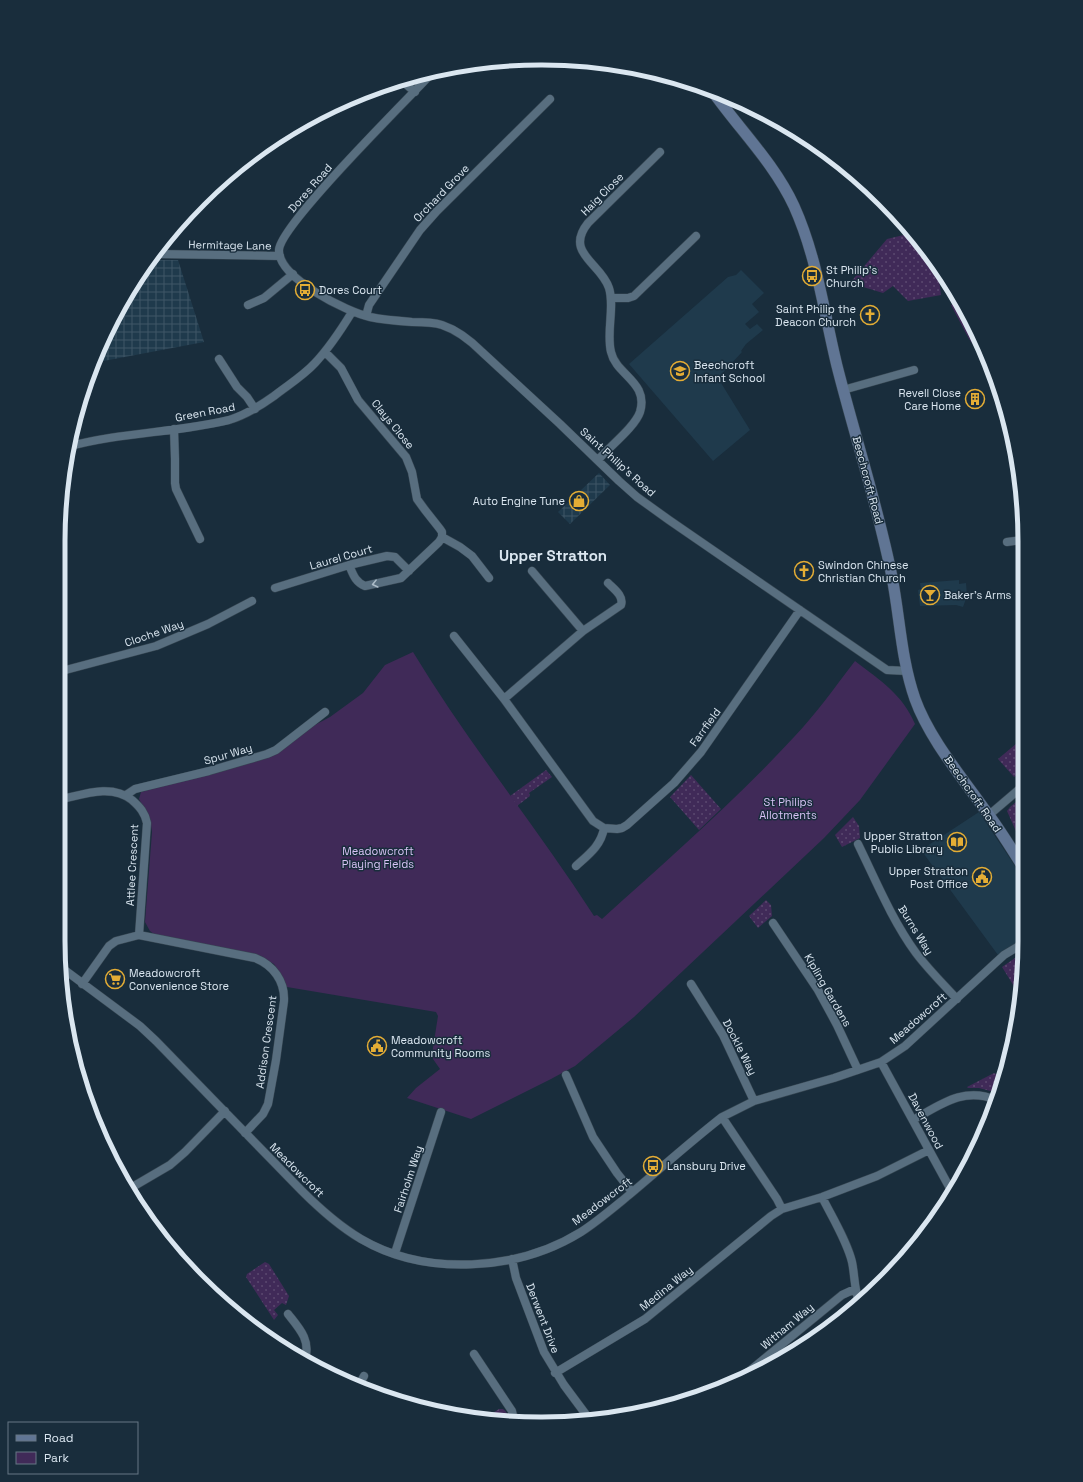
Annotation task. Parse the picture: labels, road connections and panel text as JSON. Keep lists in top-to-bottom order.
{
  "streets": {
    "main road": ["Beechcroft Road"],
    "street": [
      "Dores Road",
      "Orchard Grove",
      "Haig Close",
      "Hermitage Lane",
      "Green Road",
      "Clays Close",
      "Saint Philip's Road",
      "Laurel Court",
      "Cloche Way",
      "Farrfield",
      "Spur Way",
      "Attlee Crescent",
      "Burns Way",
      "Kipling Gardens",
      "Meadowcroft",
      "Addison Crescent",
      "Dockle Way",
      "Davenwood",
      "Fairholm Way",
      "Medina Way",
      "Derwent Drive",
      "Witham Way"
    ]
  },
  "crossings": [
    ["Dores Road", "Hermitage Lane"],
    ["Orchard Grove", "Saint Philip's Road"],
    ["Haig Close", "Saint Philip's Road"],
    ["Green Road", "Clays Close"],
    ["Green Road", "Saint Philip's Road"],
    ["Saint Philip's Road", "Beechcroft Road"],
    ["Saint Philip's Road", "Farrfield"],
    ["Spur Way", "Attlee Crescent"],
    ["Attlee Crescent", "Addison Crescent"],
    ["Burns Way", "Meadowcroft"],
    ["Kipling Gardens", "Meadowcroft"],
    ["Meadowcroft", "Addison Crescent"],
    ["Meadowcroft", "Dockle Way"],
    ["Meadowcroft", "Davenwood"],
    ["Meadowcroft", "Fairholm Way"],
    ["Meadowcroft", "Derwent Drive"],
    ["Davenwood", "Medina Way"],
    ["Medina Way", "Derwent Drive"]
  ],
  "districts": ["Upper Stratton"],
  "parks": ["St Philips Allotments", "Meadowcroft Playing Fields"],
  "places": {
    "bus stop": ["St Philip's Church", "Dores Court", "Lansbury Drive"],
    "church": ["Saint Philip the Deacon Church", "Swindon Chinese Christian Church"],
    "school or university": ["Beechcroft Infant School"],
    "building": ["Revell Close Care Home"],
    "shop": ["Auto Engine Tune"],
    "bar": ["Baker's Arms"],
    "library": ["Upper Stratton Public Library"],
    "public building": ["Upper Stratton Post Office", "Meadowcroft Community Rooms"],
    "supermarket": ["Meadowcroft Convenience Store"]
  },
  "legend": ["Road", "Park"]
}
